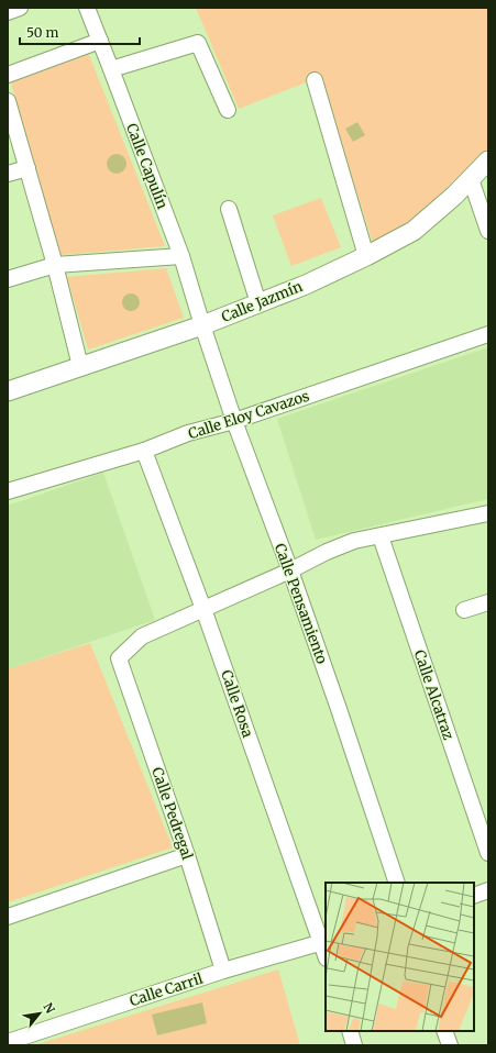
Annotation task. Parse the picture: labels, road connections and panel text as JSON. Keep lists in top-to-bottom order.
{
  "streets": {
    "street": [
      "Calle Capulín",
      "Calle Jazmín",
      "Calle Eloy Cavazos",
      "Calle Pensamiento",
      "Calle Alcatraz",
      "Calle Rosa",
      "Calle Pedregal",
      "Calle Carril"
    ]
  },
  "crossings": [
    ["Calle Capulín", "Calle Jazmín"],
    ["Calle Capulín", "Calle Pensamiento"],
    ["Calle Jazmín", "Calle Pensamiento"],
    ["Calle Eloy Cavazos", "Calle Pensamiento"],
    ["Calle Eloy Cavazos", "Calle Rosa"],
    ["Calle Rosa", "Calle Pedregal"],
    ["Calle Rosa", "Calle Carril"],
    ["Calle Pedregal", "Calle Carril"]
  ],
  "scale_bar": "50 m",
  "north": "top right"
}
